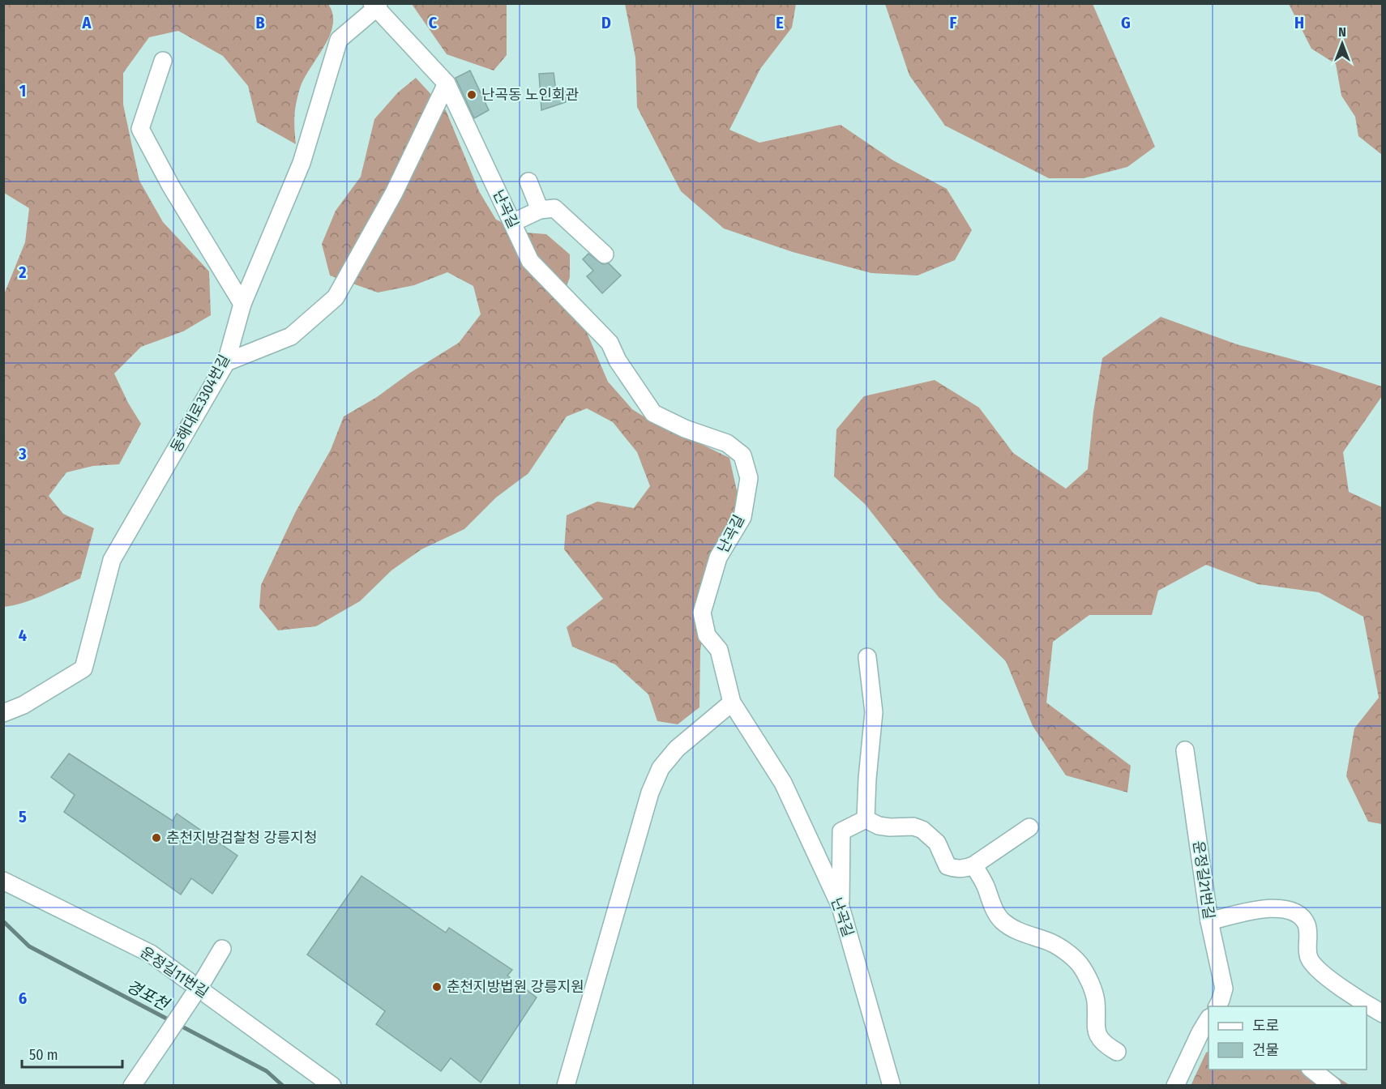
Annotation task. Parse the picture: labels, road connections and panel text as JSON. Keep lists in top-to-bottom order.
{
  "streets": {
    "street": [
      "난곡길",
      "동해대로3304번길",
      "운정길21번길",
      "운정길11번길"
    ]
  },
  "crossings": [
    ["난곡길", "동해대로3304번길"]
  ],
  "water": ["경포천"],
  "places": ["난곡동 노인회관", "춘천지방검찰청 강릉지청", "춘천지방법원 강릉지원"],
  "legend": ["도로", "건물"],
  "scale_bar": "50 m",
  "north": "top",
  "grid": {
    "columns": [
      "A",
      "B",
      "C",
      "D",
      "E",
      "F",
      "G",
      "H"
    ],
    "rows": [
      "1",
      "2",
      "3",
      "4",
      "5",
      "6"
    ]
  }
}
